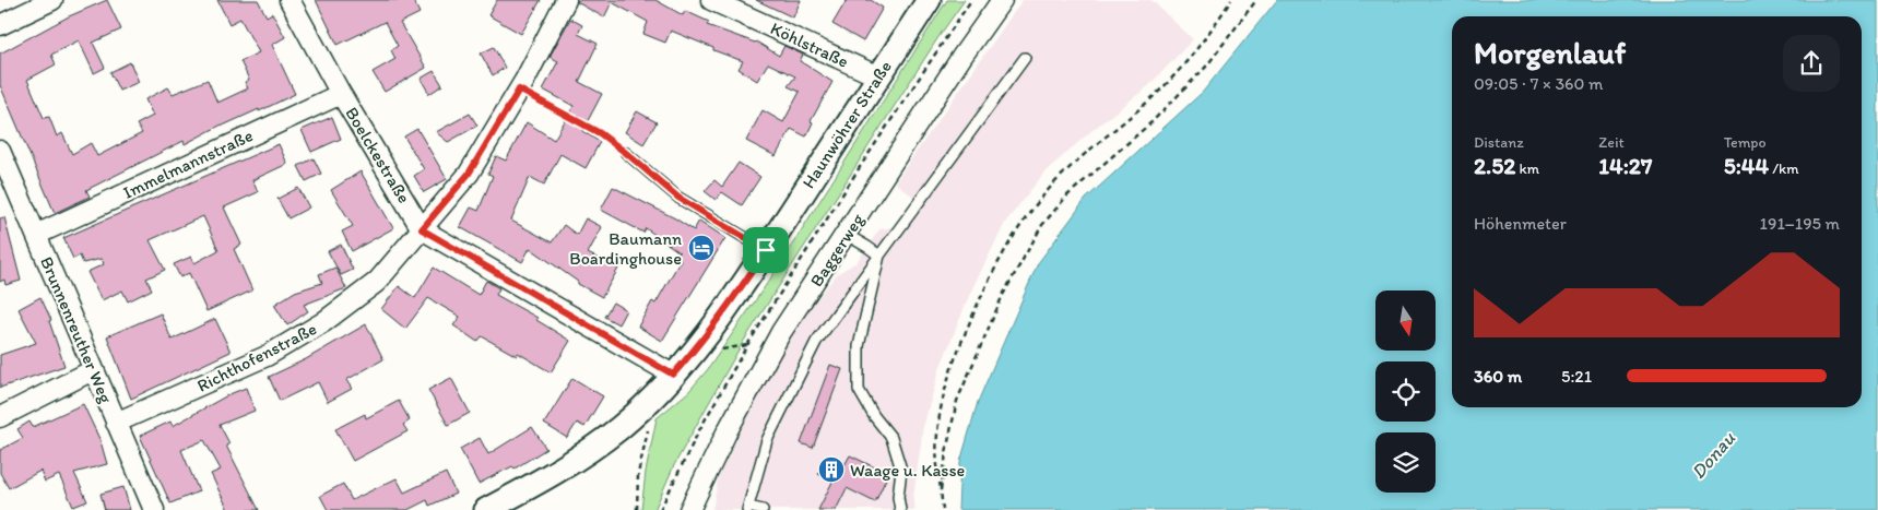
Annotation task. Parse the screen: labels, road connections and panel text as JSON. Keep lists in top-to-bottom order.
{
  "streets": {
    "street": [
      "Köhlstraße",
      "Haunwöhrer Straße",
      "Boelckestraße",
      "Immelmannstraße",
      "Baggerweg",
      "Brunnenreuther Weg",
      "Richthofenstraße"
    ]
  },
  "crossings": [
    ["Köhlstraße", "Haunwöhrer Straße"],
    ["Haunwöhrer Straße", "Boelckestraße"],
    ["Boelckestraße", "Immelmannstraße"],
    ["Boelckestraße", "Richthofenstraße"],
    ["Immelmannstraße", "Brunnenreuther Weg"],
    ["Brunnenreuther Weg", "Richthofenstraße"]
  ],
  "water": ["Donau"],
  "places": {
    "hotel": ["Baumann Boardinghouse"],
    "building": ["Waage u. Kasse"]
  },
  "north": "bottom",
  "page": {
    "heading": ["Morgenlauf", "09:05 · 7 × 360 m"],
    "stats": [
      ["Distanz", "2.52 km"],
      ["Zeit", "14:27"],
      ["Tempo", "5:44 /km"]
    ],
    "chart": ["Höhenmeter", "191–195 m"],
    "list": [
      {
        "name": "360 m",
        "note": "5:21"
      }
    ]
  }
}
